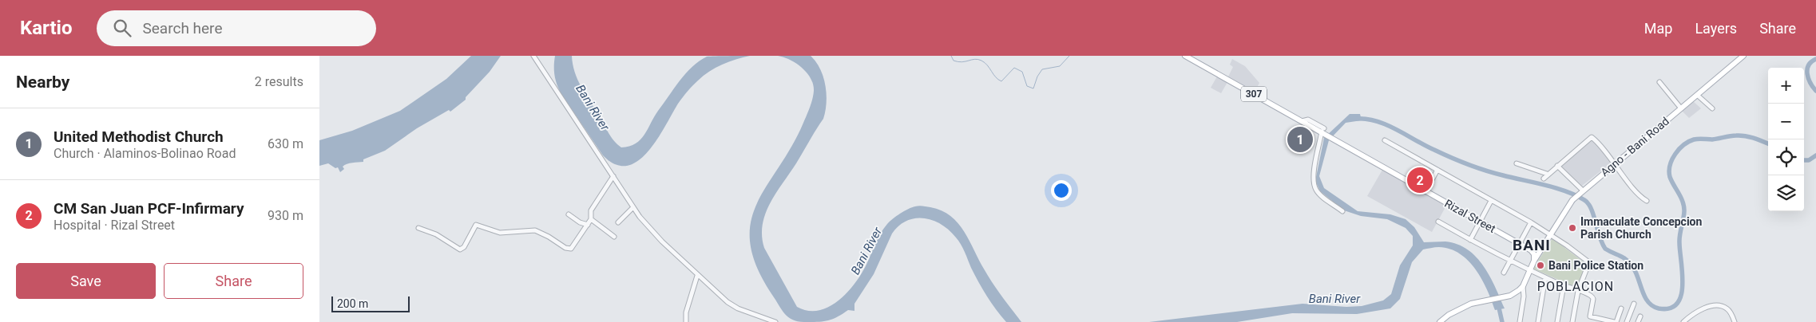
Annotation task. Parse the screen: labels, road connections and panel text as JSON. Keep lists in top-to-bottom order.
{
  "streets": {
    "main road": ["307", "Agno - Bani Road", "Rizal Street"]
  },
  "crossings": [
    ["307", "Rizal Street"]
  ],
  "districts": ["BANI", "POBLACION"],
  "water": ["Bani River"],
  "places": ["Immaculate Concepcion Parish Church", "Bani Police Station"],
  "scale_bar": "200 m",
  "page": {
    "header": "Kartio",
    "search": "Search here",
    "nav": ["Map", "Layers", "Share"],
    "heading": ["Nearby", "2 results"],
    "map_buttons": ["+", "−"],
    "list": [
      {
        "mark": "1",
        "name": "United Methodist Church",
        "note": "Church · Alaminos-Bolinao Road",
        "value": "630 m"
      },
      {
        "mark": "2",
        "name": "CM San Juan PCF-Infirmary",
        "note": "Hospital · Rizal Street",
        "value": "930 m"
      }
    ],
    "pins": ["1", "2"],
    "buttons": ["Save", "Share"],
    "scale": "200 m"
  }
}
